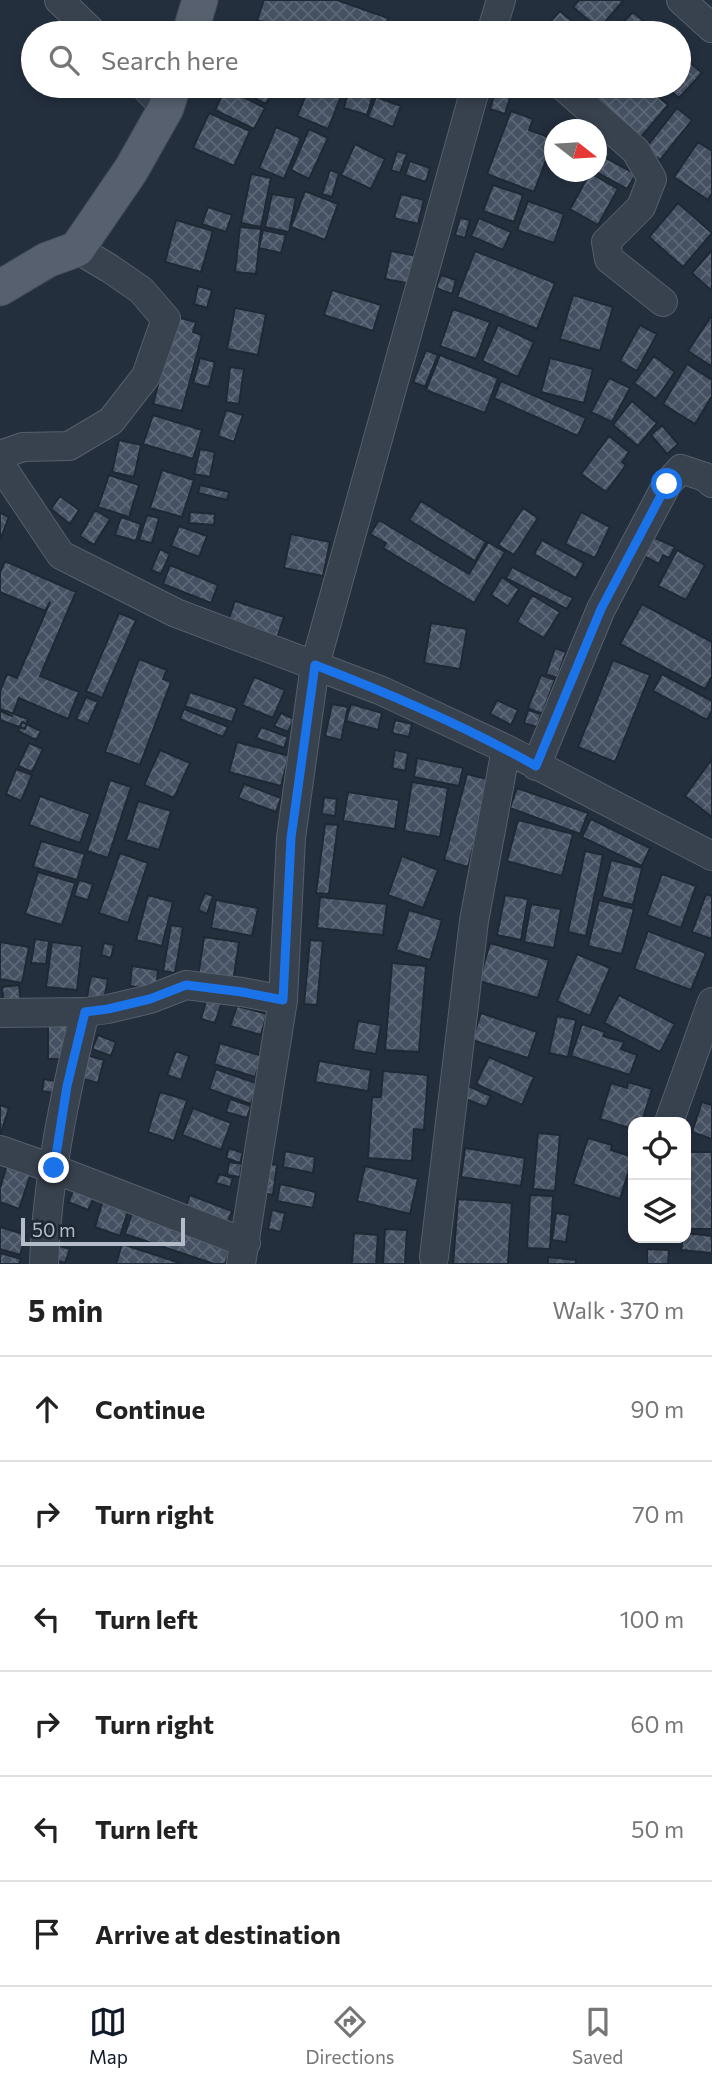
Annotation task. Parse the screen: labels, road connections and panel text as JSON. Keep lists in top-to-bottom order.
{
  "scale_bar": "50 m",
  "north": "right",
  "page": {
    "search": "Search here",
    "scale": "50 m",
    "heading": ["5 min", "Walk · 370 m"],
    "list": [
      ["Continue", "90 m"],
      ["Turn right", "70 m"],
      ["Turn left", "100 m"],
      ["Turn right", "60 m"],
      ["Turn left", "50 m"],
      "Arrive at destination"
    ],
    "nav": ["Map", "Directions", "Saved"]
  }
}
